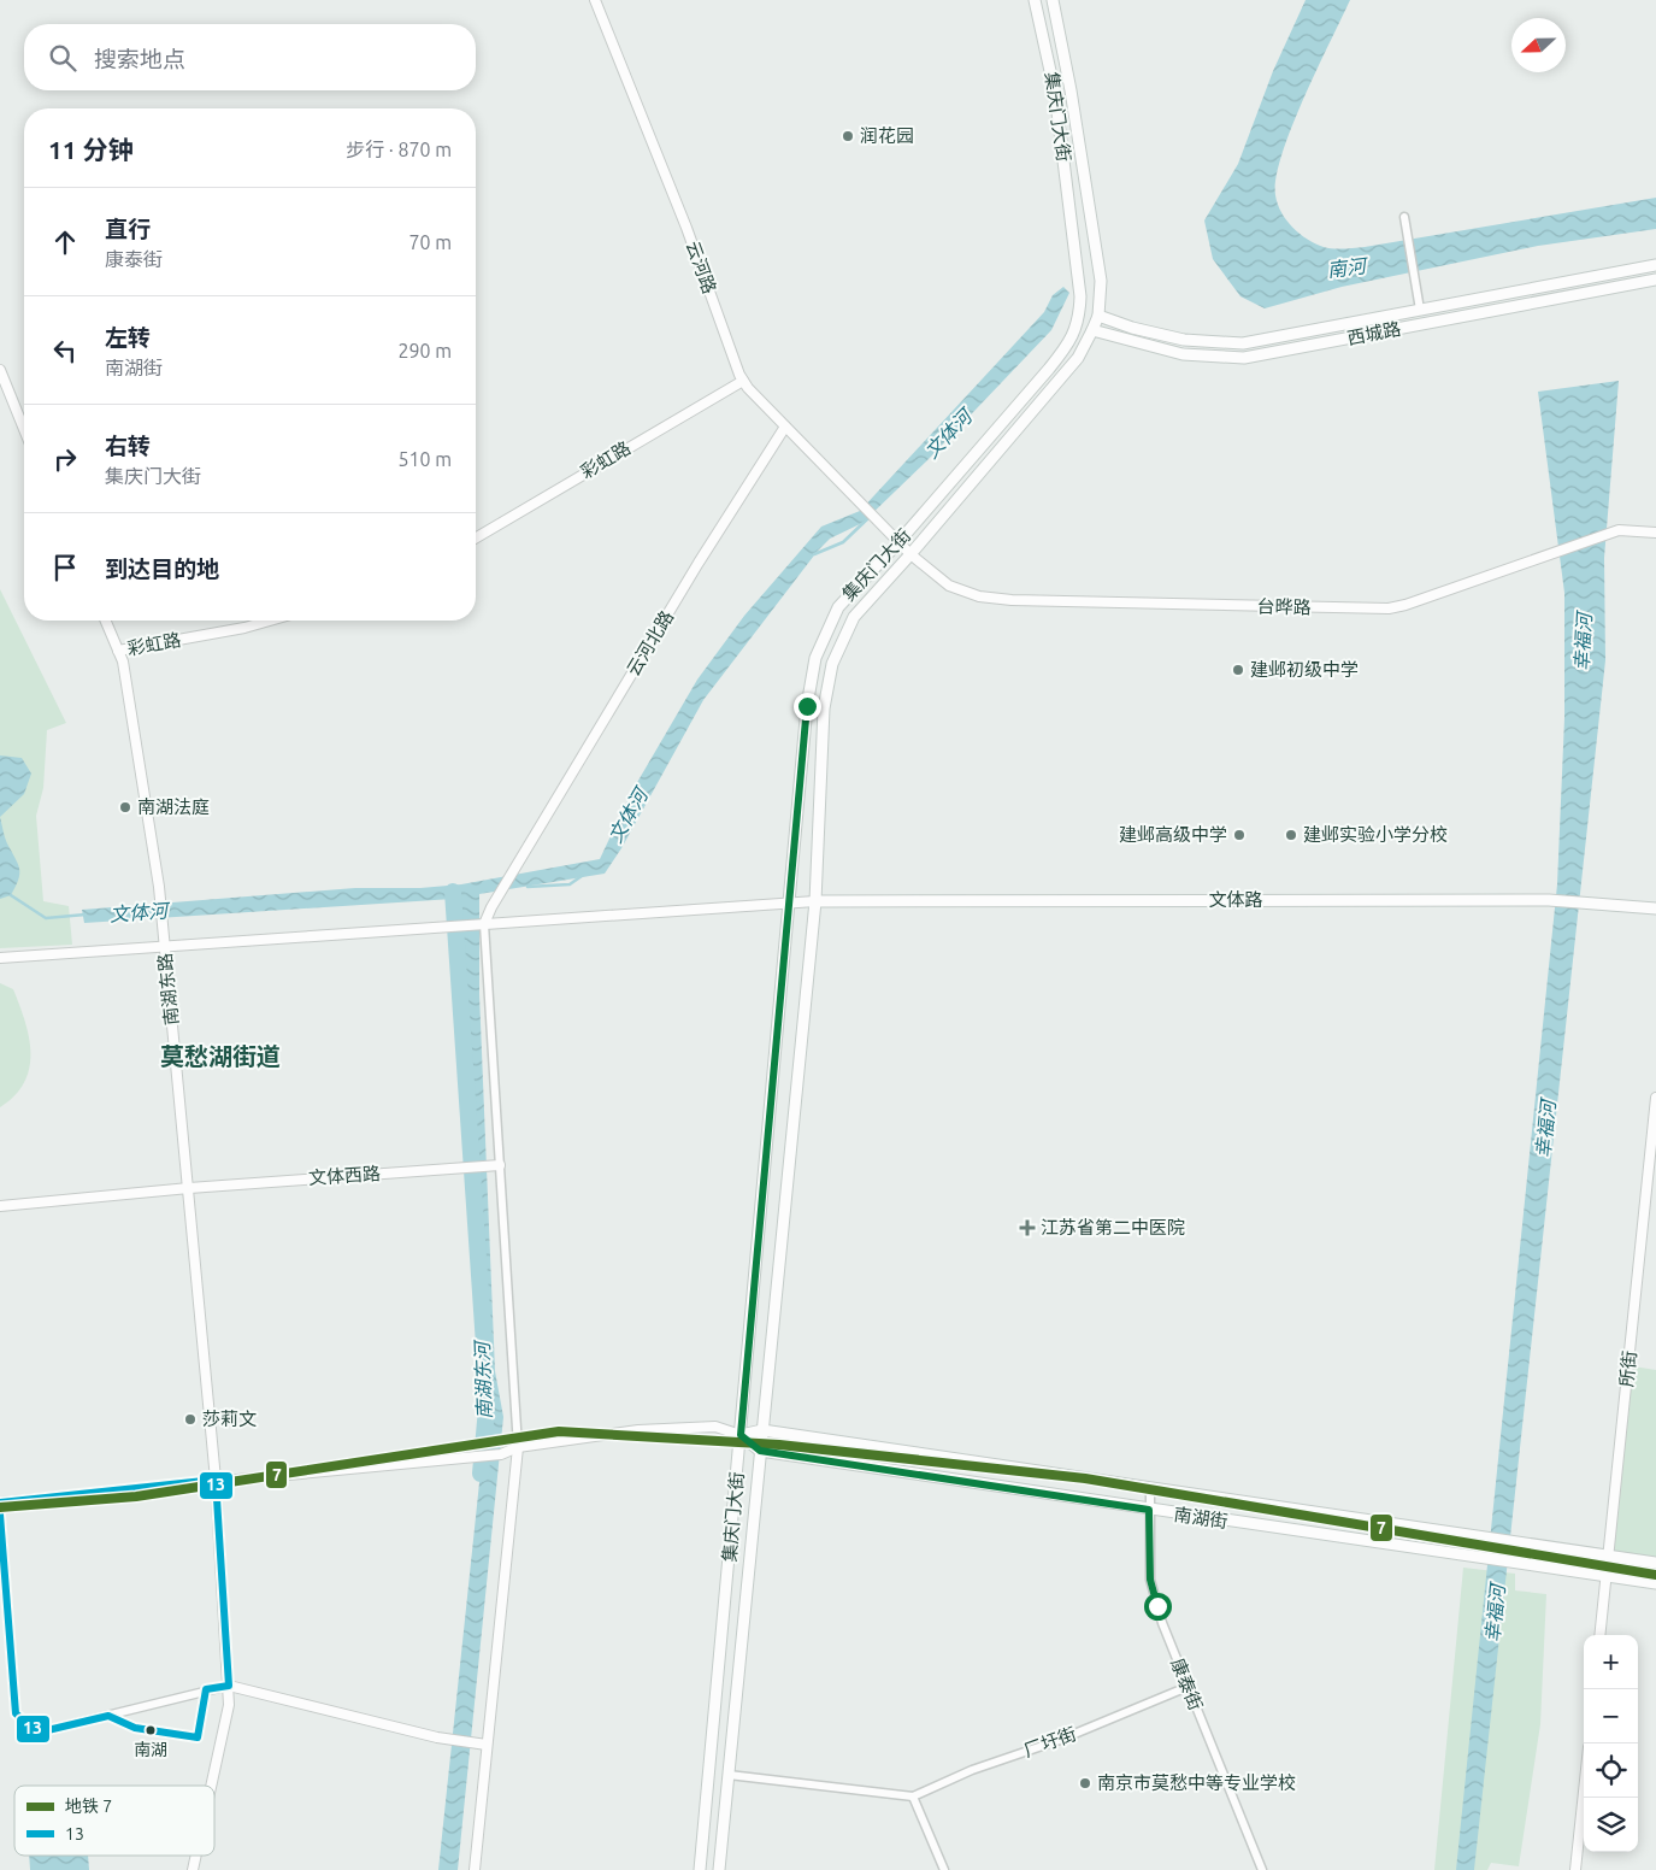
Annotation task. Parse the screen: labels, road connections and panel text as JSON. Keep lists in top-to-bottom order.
{
  "streets": {
    "main road": [
      "集庆门大街",
      "西城路",
      "文体路",
      "南湖街"
    ],
    "street": [
      "云河路",
      "彩虹路",
      "台晔路",
      "云河北路",
      "南湖东路",
      "文体西路",
      "所街",
      "康泰街",
      "厂圩街"
    ]
  },
  "crossings": [
    ["集庆门大街", "西城路"],
    ["集庆门大街", "台晔路"],
    ["集庆门大街", "文体路"],
    ["集庆门大街", "南湖街"],
    ["云河路", "彩虹路"],
    ["云河路", "台晔路"],
    ["云河路", "云河北路"],
    ["彩虹路", "南湖东路"],
    ["南湖东路", "文体西路"],
    ["所街", "南湖街"],
    ["南湖街", "康泰街"],
    ["康泰街", "厂圩街"]
  ],
  "districts": ["莫愁湖街道"],
  "water": [
    "南河",
    "文体河",
    "幸福河",
    "南湖东河"
  ],
  "places": {
    "other": [
      "润花园",
      "建邺初级中学",
      "南湖法庭",
      "建邺高级中学",
      "建邺实验小学分校",
      "莎莉文",
      "南湖",
      "南京市莫愁中等专业学校"
    ],
    "health": ["江苏省第二中医院"]
  },
  "lines": ["metro line 7", "transit line 13"],
  "legend": ["地铁 7", "13"],
  "north": "left",
  "page": {
    "search": "搜索地点",
    "heading": ["11 分钟", "步行 · 870 m"],
    "list": [
      ["直行", "康泰街", "70 m"],
      ["左转", "南湖街", "290 m"],
      ["右转", "集庆门大街", "510 m"],
      "到达目的地"
    ],
    "map_buttons": ["+", "−"]
  }
}
